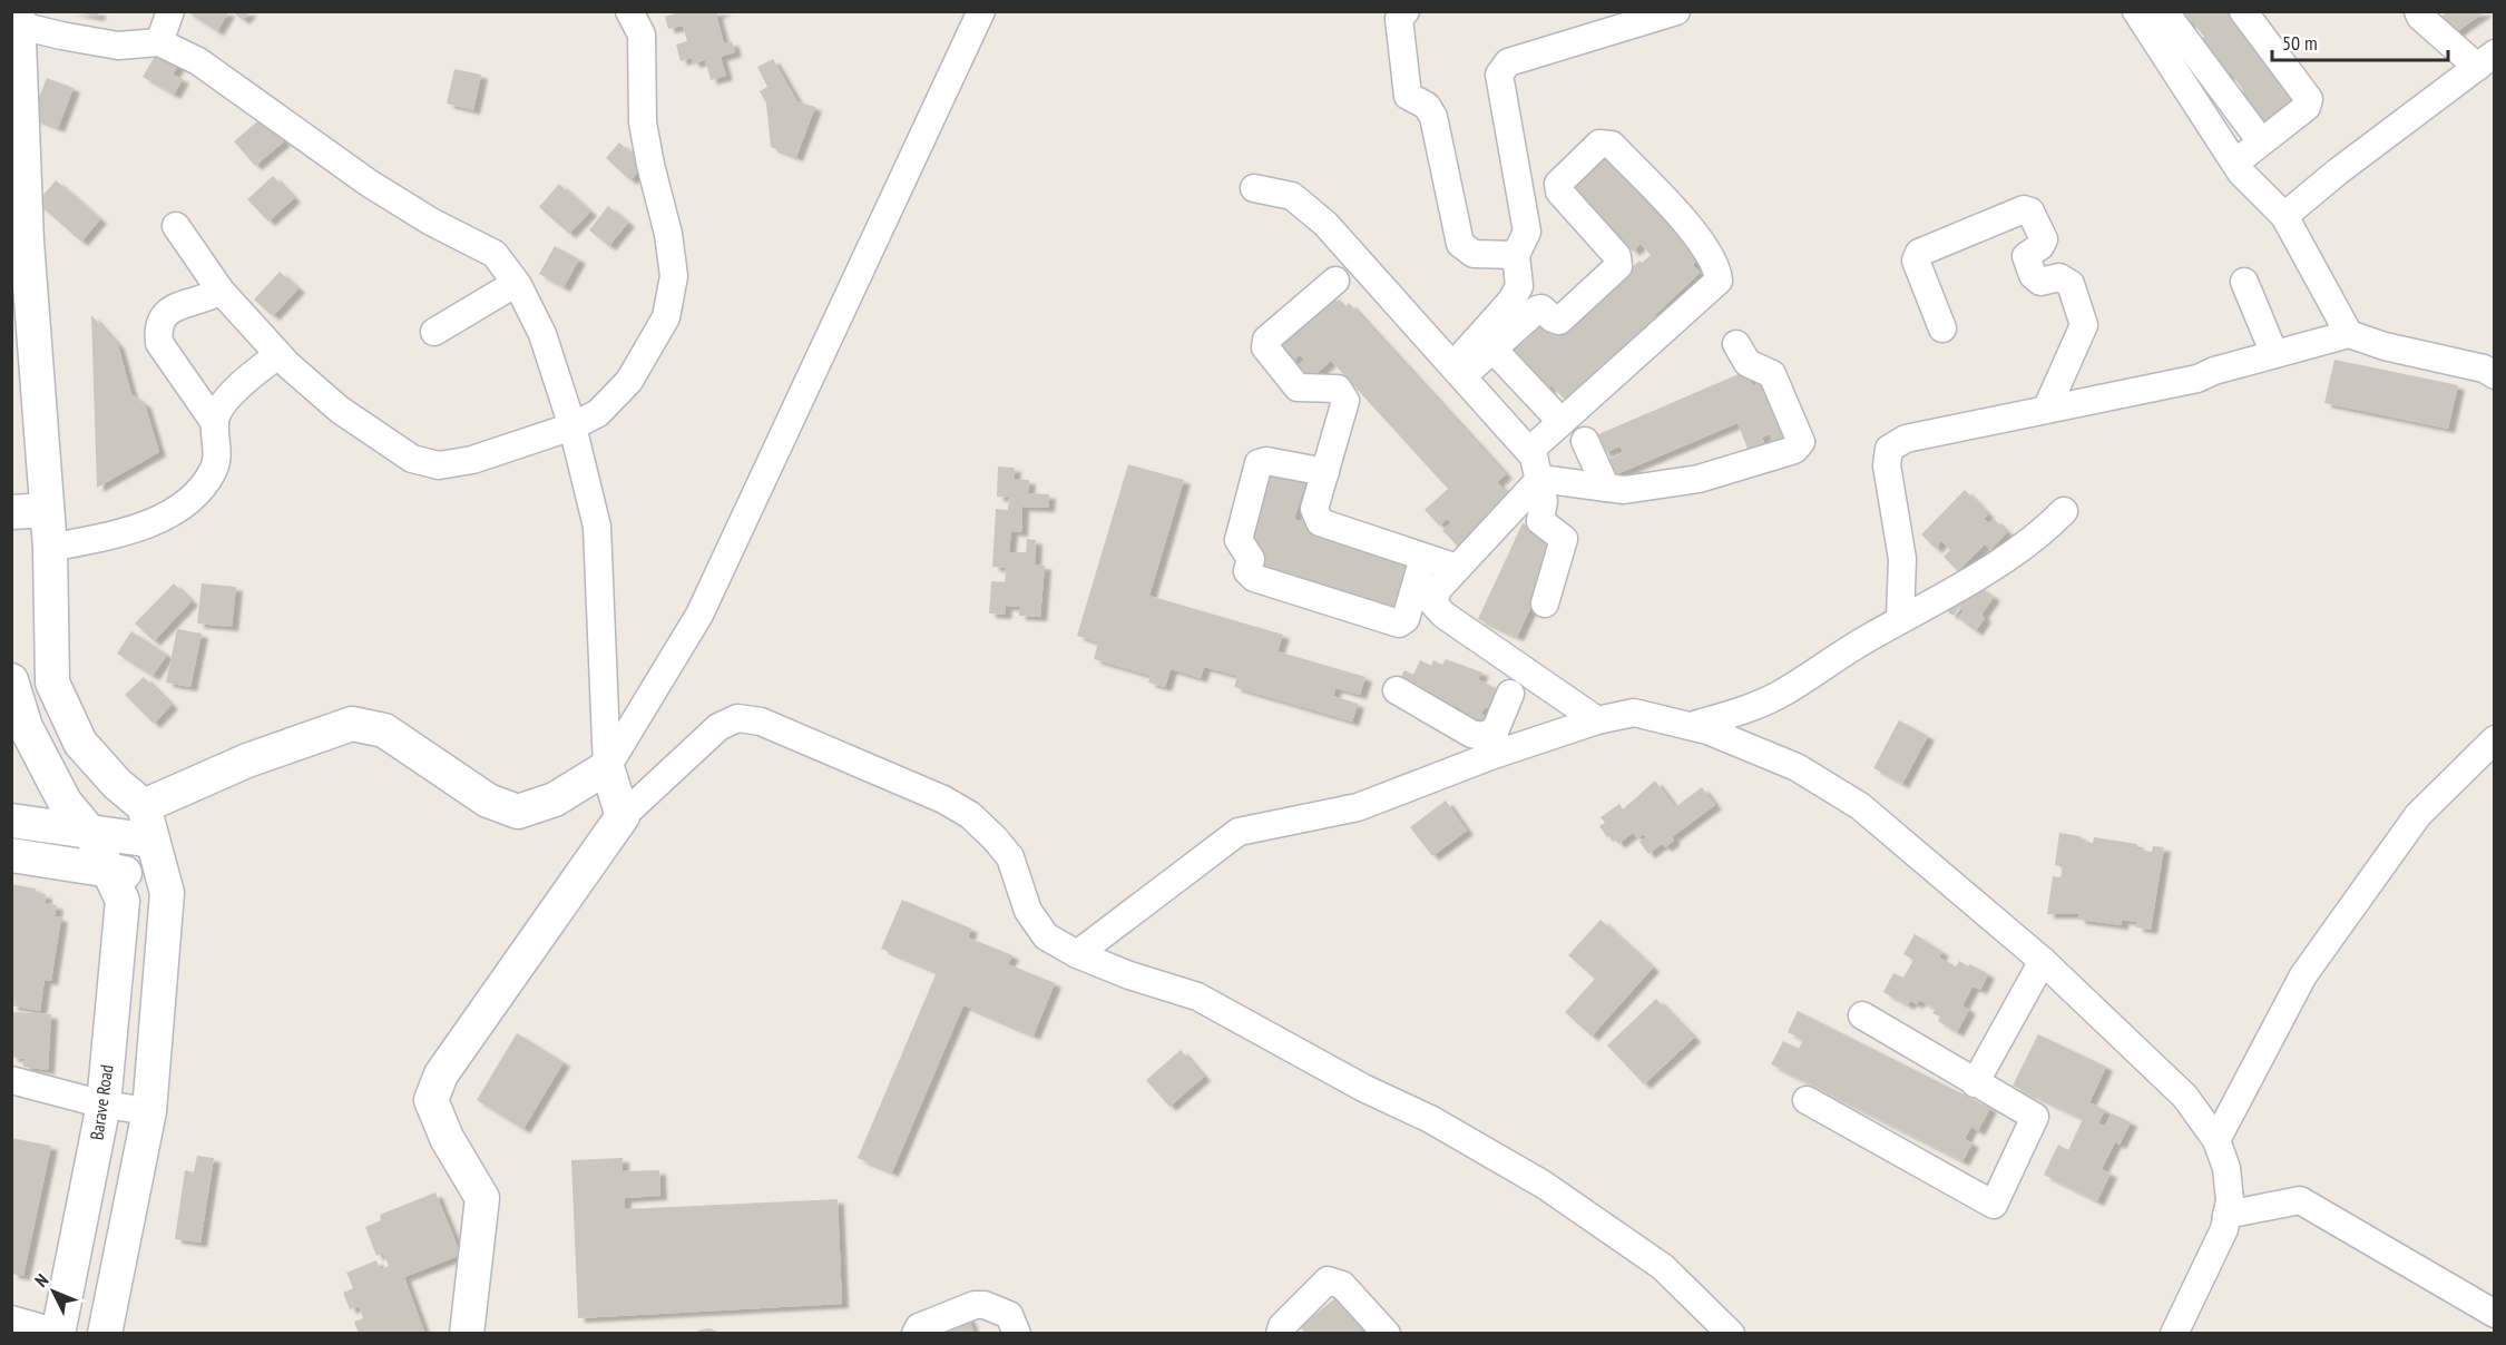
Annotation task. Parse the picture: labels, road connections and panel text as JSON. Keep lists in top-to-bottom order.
{
  "streets": {
    "street": ["Barave Road"]
  },
  "scale_bar": "50 m",
  "north": "top left"
}
